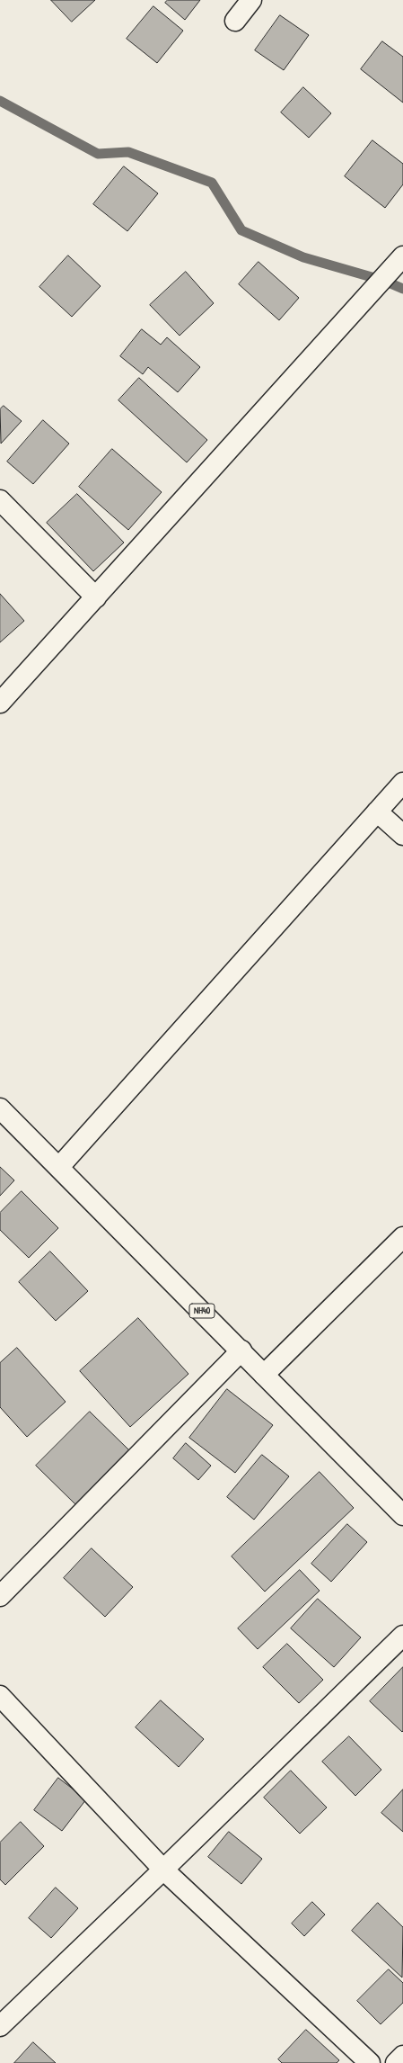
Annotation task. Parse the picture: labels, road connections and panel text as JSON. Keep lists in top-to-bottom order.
{
  "streets": {
    "main road": ["NH40"]
  }
}
